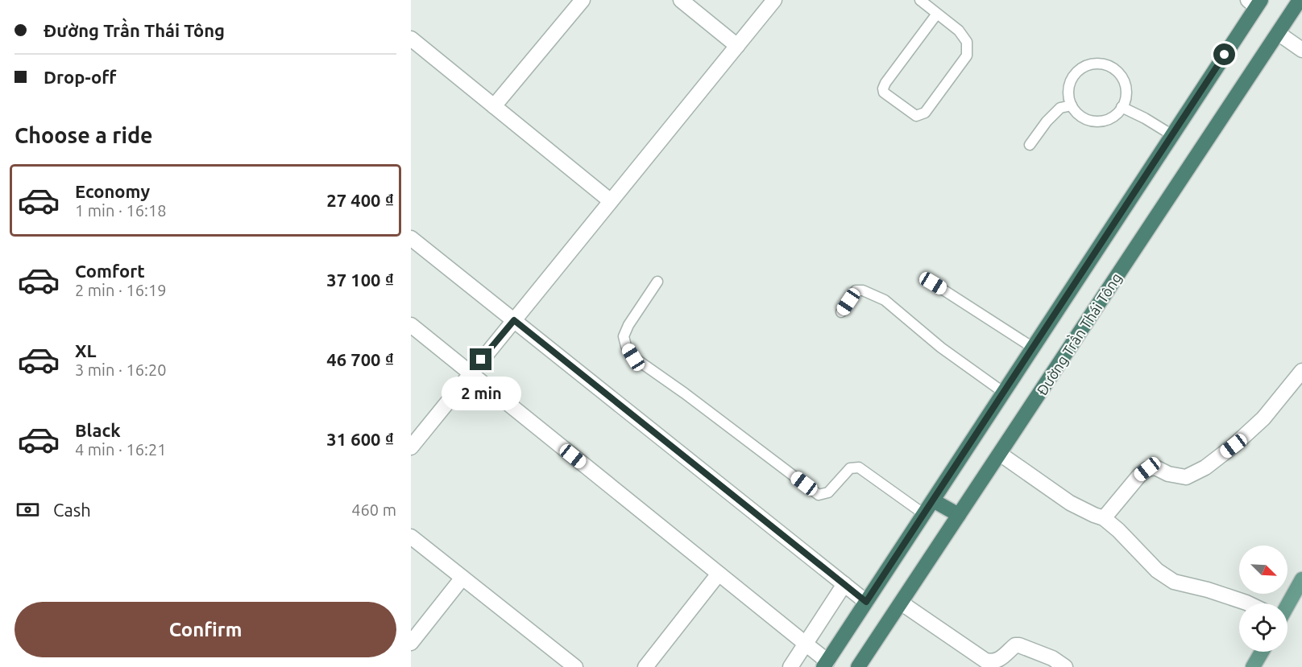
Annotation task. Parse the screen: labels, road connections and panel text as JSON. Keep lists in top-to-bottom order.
{
  "streets": {
    "highway": ["Đường Trần Thái Tông"]
  },
  "north": "bottom right",
  "page": {
    "banner": ["Đường Trần Thái Tông", "Drop-off"],
    "heading": "Choose a ride",
    "list": [
      {
        "name": "Economy",
        "note": "1 min · 16:18",
        "value": "27 400 ₫"
      },
      {
        "name": "Comfort",
        "note": "2 min · 16:19",
        "value": "37 100 ₫"
      },
      {
        "name": "XL",
        "note": "3 min · 16:20",
        "value": "46 700 ₫"
      },
      {
        "name": "Black",
        "note": "4 min · 16:21",
        "value": "31 600 ₫"
      }
    ],
    "bubble": "2 min",
    "pay": ["Cash", "460 m"],
    "buttons": "Confirm"
  }
}
